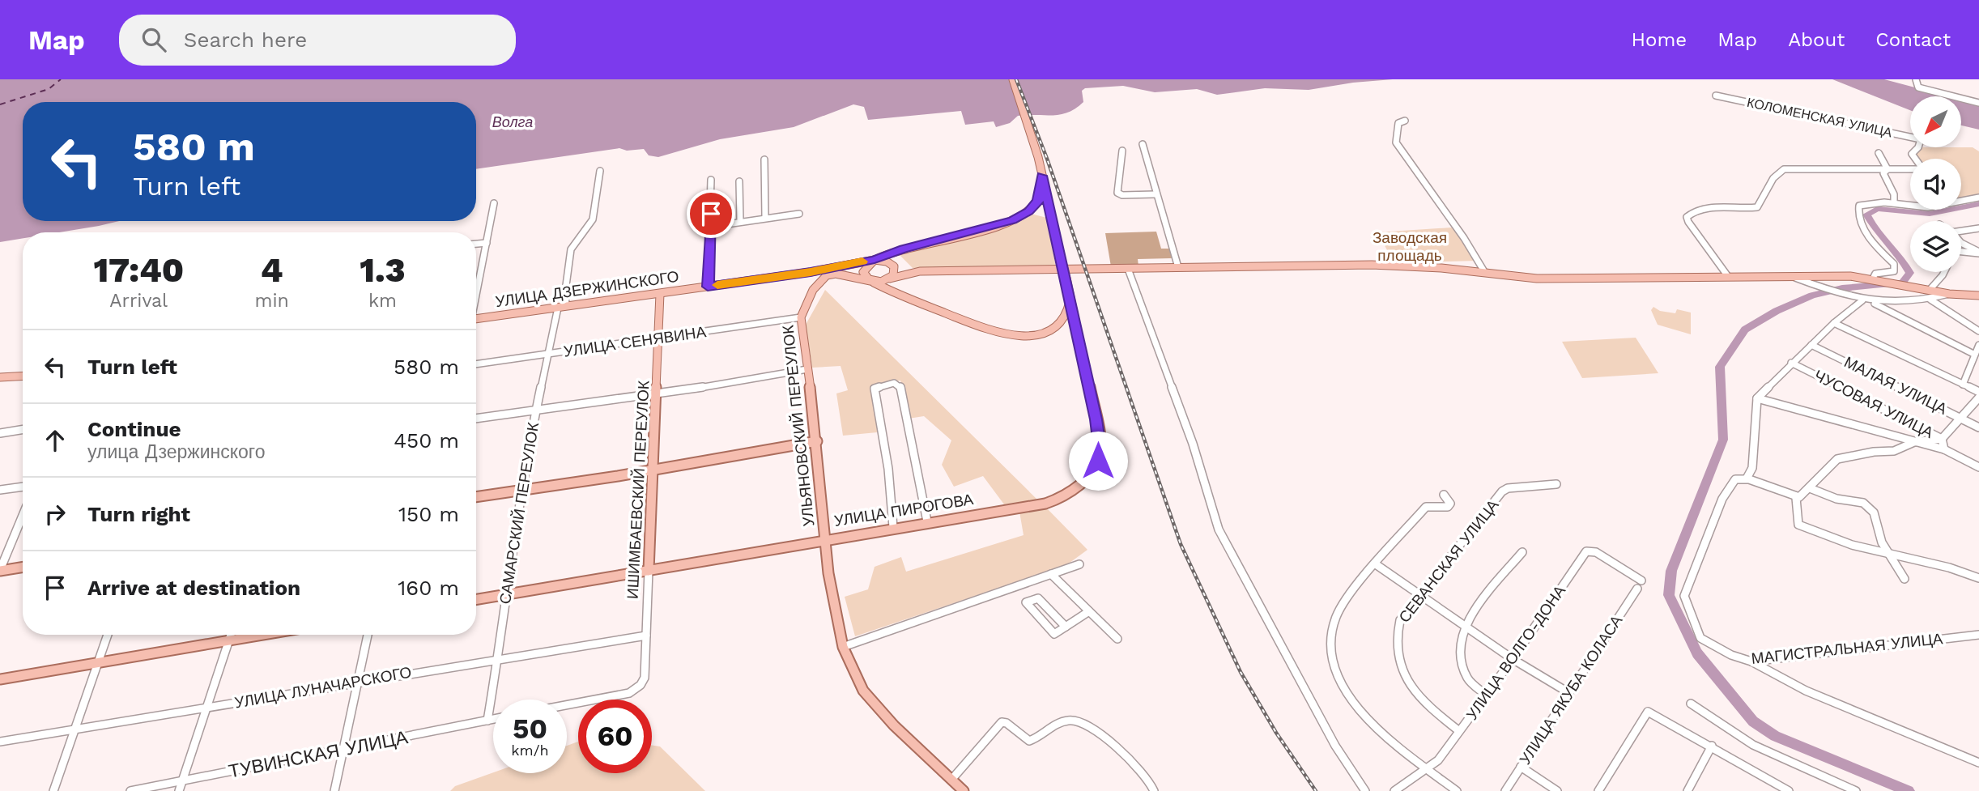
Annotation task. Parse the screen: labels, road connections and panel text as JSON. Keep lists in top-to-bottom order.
{
  "streets": {
    "main road": [
      "УЛИЦА ДЗЕРЖИНСКОГО",
      "УЛЬЯНОВСКИЙ ПЕРЕУЛОК",
      "ИШИМБАЕВСКИЙ ПЕРЕУЛОК",
      "УЛИЦА ПИРОГОВА"
    ],
    "street": [
      "КОЛОМЕНСКАЯ УЛИЦА",
      "УЛИЦА СЕНЯВИНА",
      "МАЛАЯ УЛИЦА",
      "ЧУСОВАЯ УЛИЦА",
      "САМАРСКИЙ ПЕРЕУЛОК",
      "СЕВАНСКАЯ УЛИЦА",
      "МАГИСТРАЛЬНАЯ УЛИЦА",
      "УЛИЦА ВОЛГО-ДОНА",
      "УЛИЦА ЛУНАЧАРСКОГО",
      "УЛИЦА ЯКУБА КОЛАСА",
      "ТУВИНСКАЯ УЛИЦА"
    ]
  },
  "crossings": [
    ["УЛИЦА ДЗЕРЖИНСКОГО", "ИШИМБАЕВСКИЙ ПЕРЕУЛОК"],
    ["УЛИЦА ДЗЕРЖИНСКОГО", "САМАРСКИЙ ПЕРЕУЛОК"],
    ["УЛИЦА СЕНЯВИНА", "УЛЬЯНОВСКИЙ ПЕРЕУЛОК"],
    ["УЛИЦА СЕНЯВИНА", "ИШИМБАЕВСКИЙ ПЕРЕУЛОК"],
    ["УЛИЦА СЕНЯВИНА", "САМАРСКИЙ ПЕРЕУЛОК"],
    ["УЛЬЯНОВСКИЙ ПЕРЕУЛОК", "УЛИЦА ПИРОГОВА"],
    ["ИШИМБАЕВСКИЙ ПЕРЕУЛОК", "УЛИЦА ПИРОГОВА"],
    ["ИШИМБАЕВСКИЙ ПЕРЕУЛОК", "УЛИЦА ЛУНАЧАРСКОГО"],
    ["УЛИЦА ПИРОГОВА", "САМАРСКИЙ ПЕРЕУЛОК"],
    ["САМАРСКИЙ ПЕРЕУЛОК", "УЛИЦА ЛУНАЧАРСКОГО"],
    ["САМАРСКИЙ ПЕРЕУЛОК", "ТУВИНСКАЯ УЛИЦА"],
    ["СЕВАНСКАЯ УЛИЦА", "УЛИЦА ВОЛГО-ДОНА"],
    ["УЛИЦА ВОЛГО-ДОНА", "УЛИЦА ЯКУБА КОЛАСА"]
  ],
  "water": ["Волга"],
  "parks": ["Заводская площадь"],
  "north": "bottom left",
  "page": {
    "header": "Map",
    "search": "Search here",
    "nav": [
      "Home",
      "Map",
      "About",
      "Contact"
    ],
    "turn": ["580 m", "Turn left"],
    "eta": [
      "17:40",
      "Arrival",
      "4",
      "min",
      "1.3",
      "km"
    ],
    "list": [
      {
        "name": "Turn left",
        "value": "580 m"
      },
      {
        "name": "Continue",
        "note": "улица Дзержинского",
        "value": "450 m"
      },
      {
        "name": "Turn right",
        "value": "150 m"
      },
      {
        "name": "Arrive at destination",
        "value": "160 m"
      }
    ],
    "speed": "50 km/h",
    "limit": "60"
  }
}
